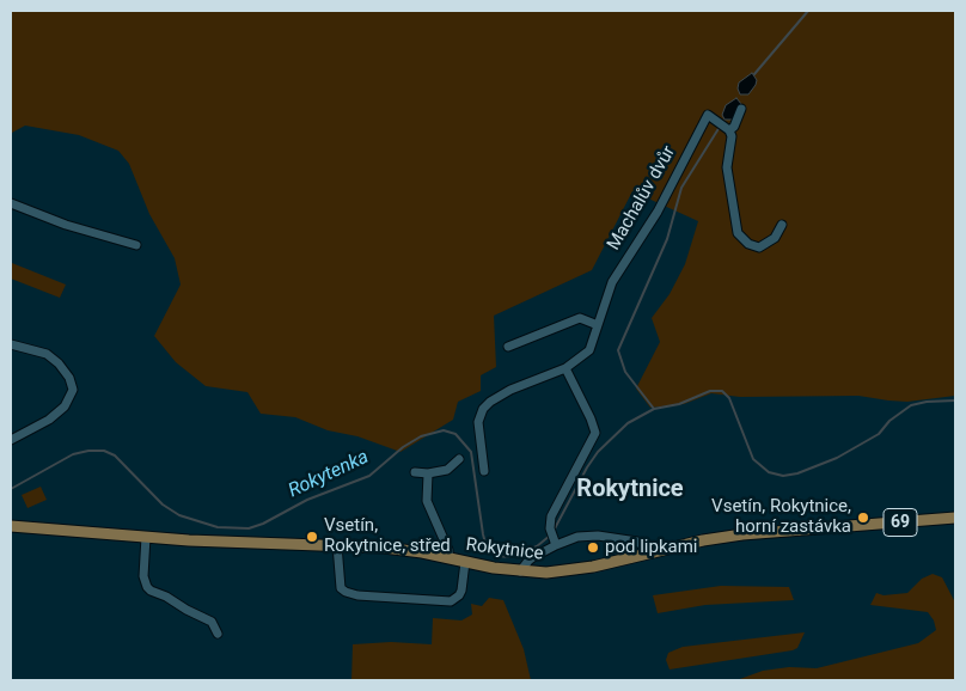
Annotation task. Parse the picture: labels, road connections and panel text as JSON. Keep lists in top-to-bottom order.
{
  "streets": {
    "main road": ["69", "Rokytnice"],
    "street": ["Machalův dvůr"]
  },
  "districts": ["Rokytnice"],
  "water": ["Rokytenka"],
  "places": ["Vsetín, Rokytnice, horní zastávka", "Vsetín, Rokytnice, střed", "pod lipkami"]
}
